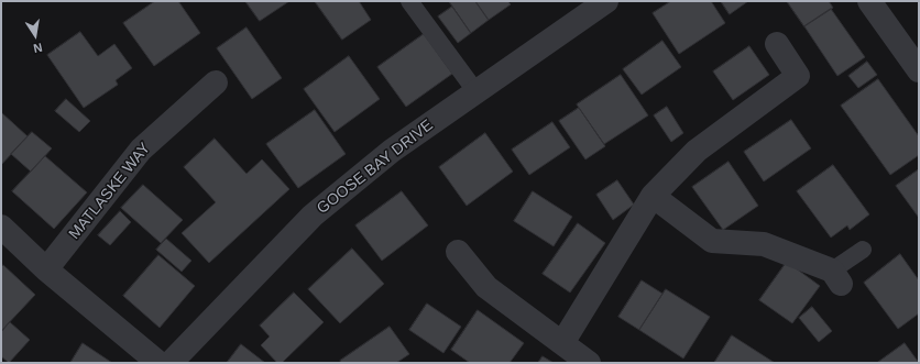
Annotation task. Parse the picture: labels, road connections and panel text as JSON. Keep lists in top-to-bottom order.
{
  "streets": {
    "street": ["GOOSE BAY DRIVE", "MATLASKE WAY"]
  },
  "north": "bottom"
}
